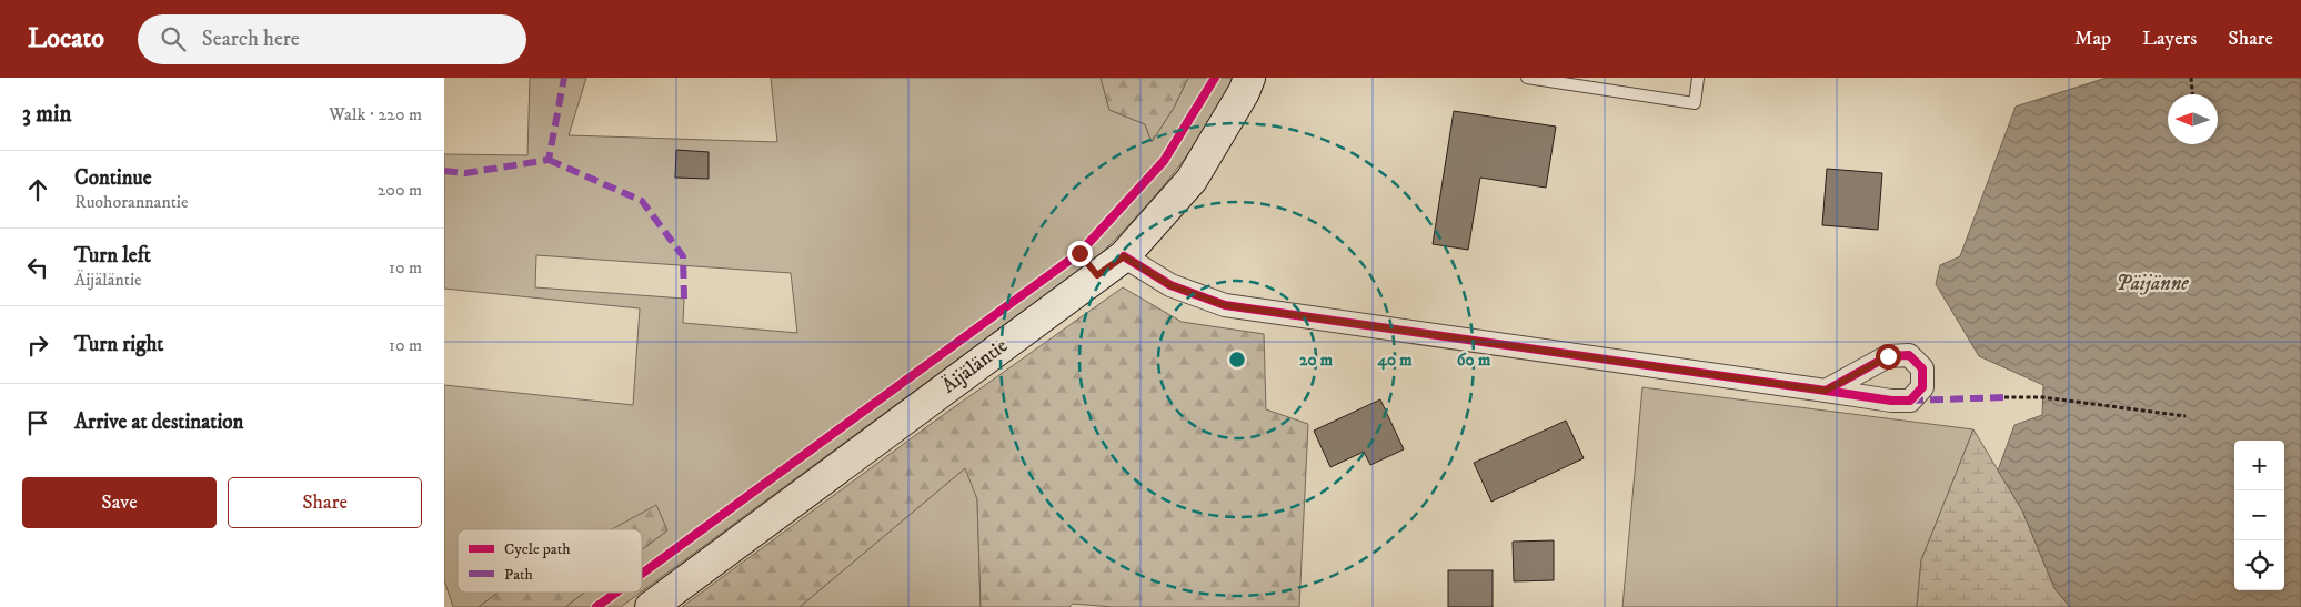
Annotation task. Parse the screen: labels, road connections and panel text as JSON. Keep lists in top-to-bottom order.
{
  "streets": {
    "street": ["Äijäläntie"]
  },
  "water": ["Päijänne"],
  "legend": ["Cycle path", "Path"],
  "north": "left",
  "page": {
    "header": "Locato",
    "search": "Search here",
    "nav": ["Map", "Layers", "Share"],
    "heading": ["3 min", "Walk · 220 m"],
    "list": [
      ["Continue", "Ruohorannantie", "200 m"],
      ["Turn left", "Äijäläntie", "10 m"],
      ["Turn right", "10 m"],
      "Arrive at destination"
    ],
    "map_buttons": ["+", "−"],
    "buttons": ["Save", "Share"]
  },
  "rings": ["20 m", "40 m", "60 m"]
}
